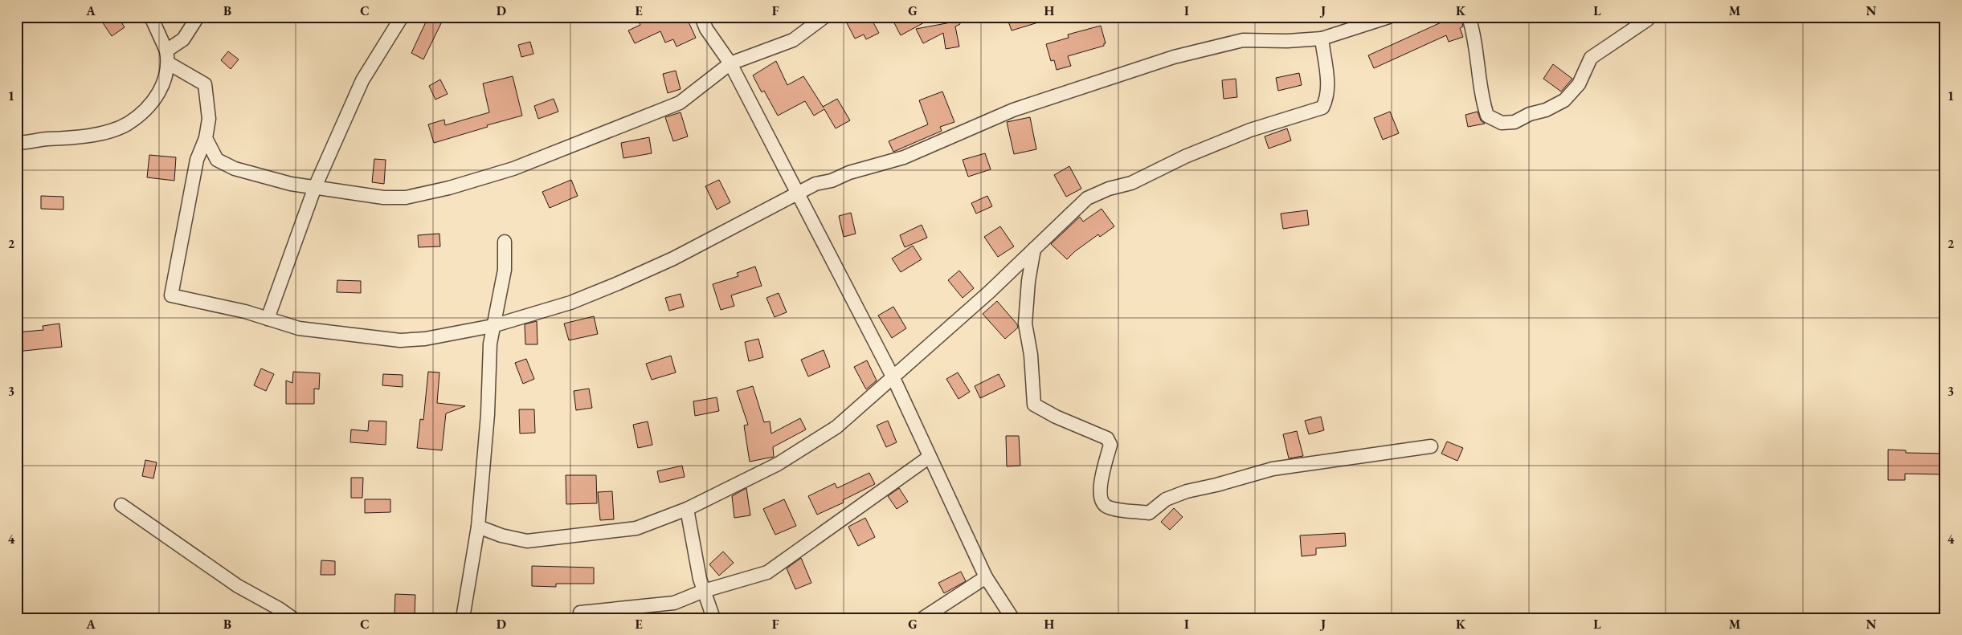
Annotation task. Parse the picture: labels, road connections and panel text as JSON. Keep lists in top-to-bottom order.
{
  "grid": {
    "columns": [
      "A",
      "B",
      "C",
      "D",
      "E",
      "F",
      "G",
      "H",
      "I",
      "J",
      "K",
      "L",
      "M",
      "N"
    ],
    "rows": [
      "1",
      "2",
      "3",
      "4"
    ]
  }
}
